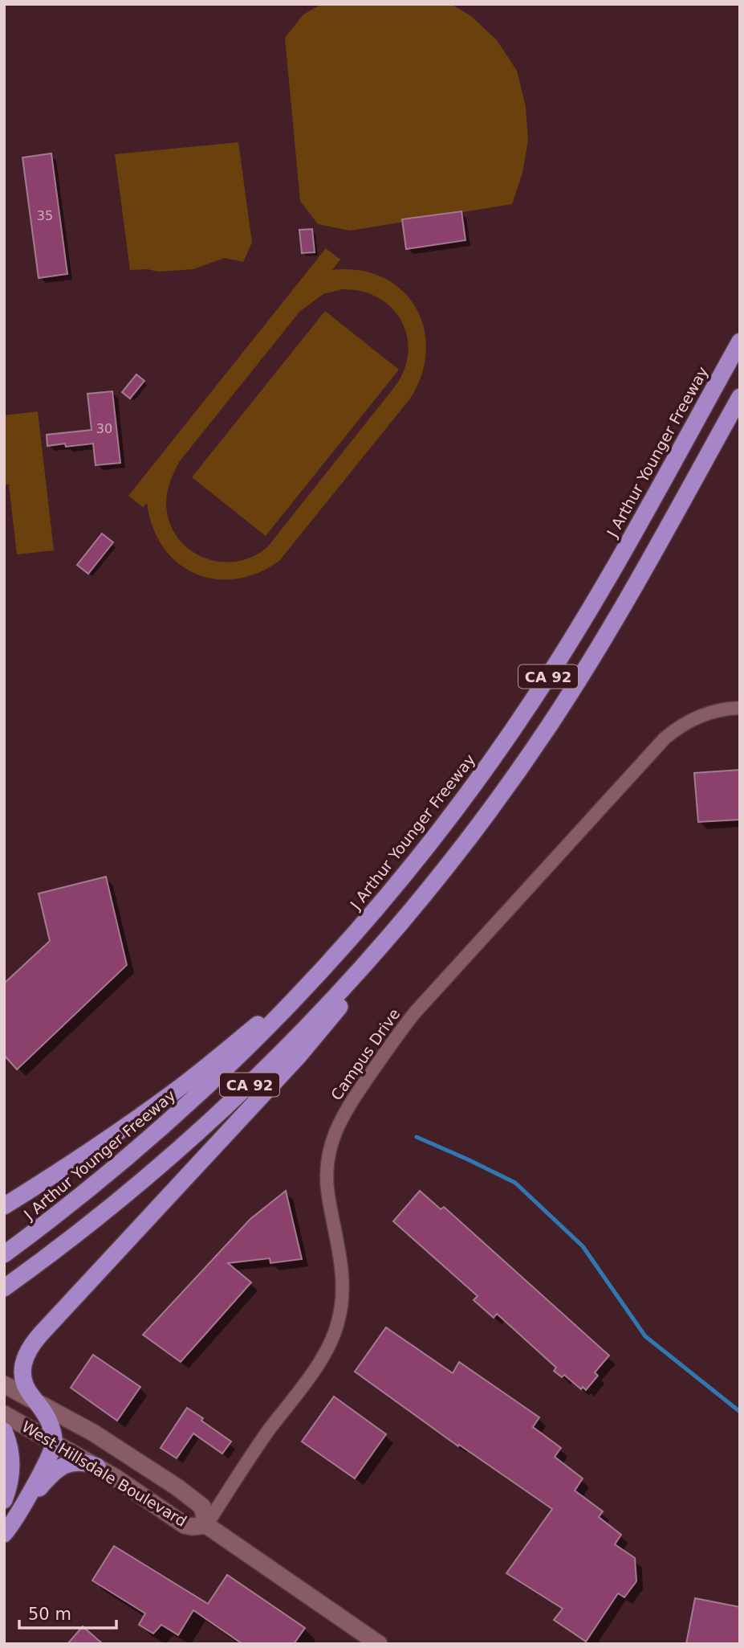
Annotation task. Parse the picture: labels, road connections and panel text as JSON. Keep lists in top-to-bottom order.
{
  "streets": {
    "highway": ["J Arthur Younger Freeway", "CA 92"],
    "main road": ["West Hillsdale Boulevard"],
    "street": ["Campus Drive"]
  },
  "crossings": [
    ["Campus Drive", "West Hillsdale Boulevard"]
  ],
  "house_numbers": ["35", "30"],
  "scale_bar": "50 m"
}
